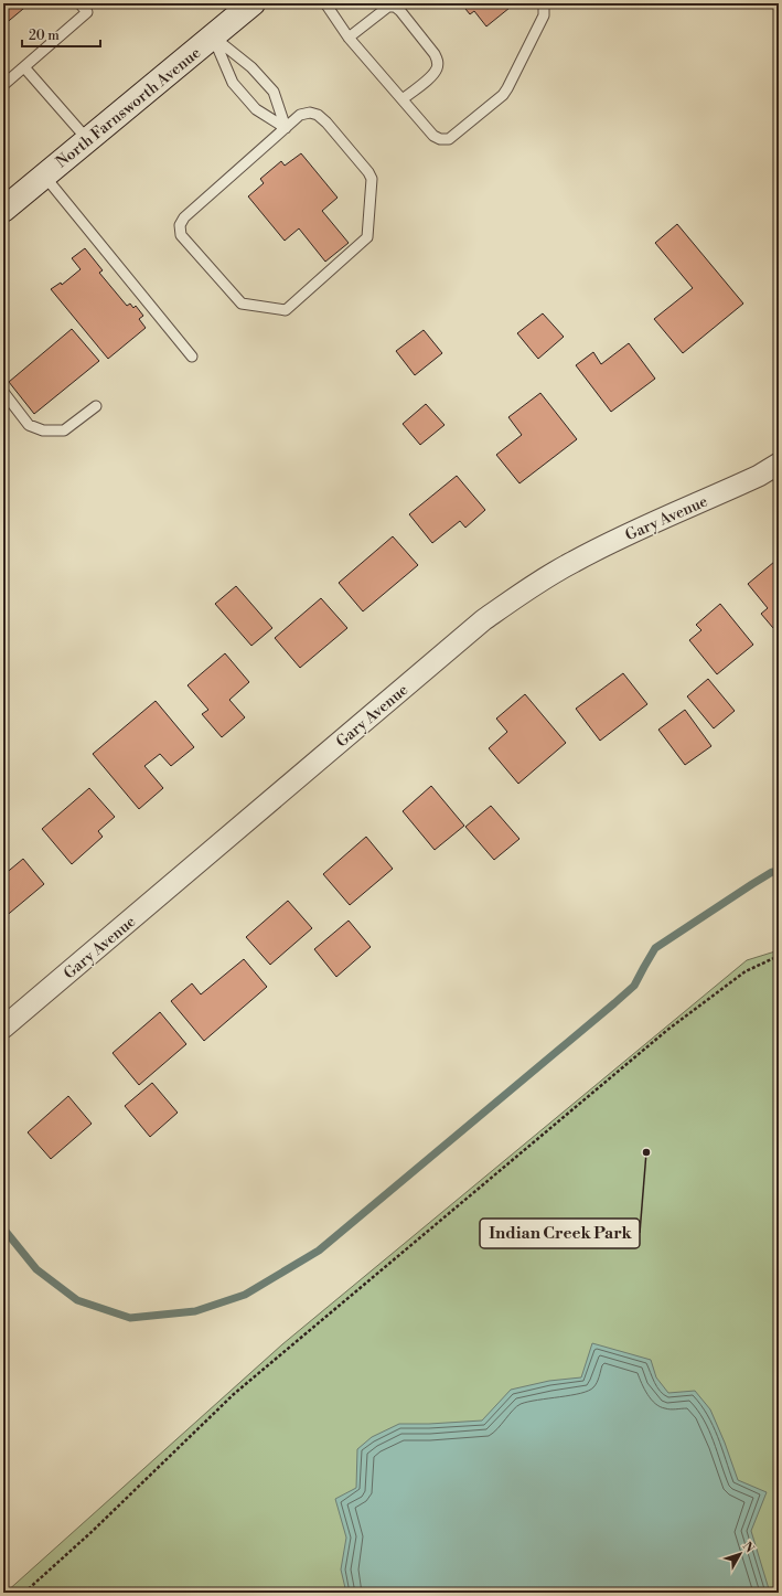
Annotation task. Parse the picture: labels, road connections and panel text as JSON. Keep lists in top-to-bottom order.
{
  "streets": {
    "main road": ["North Farnsworth Avenue"],
    "street": ["Gary Avenue"]
  },
  "places": ["Indian Creek Park"],
  "scale_bar": "20 m",
  "north": "top right"
}
